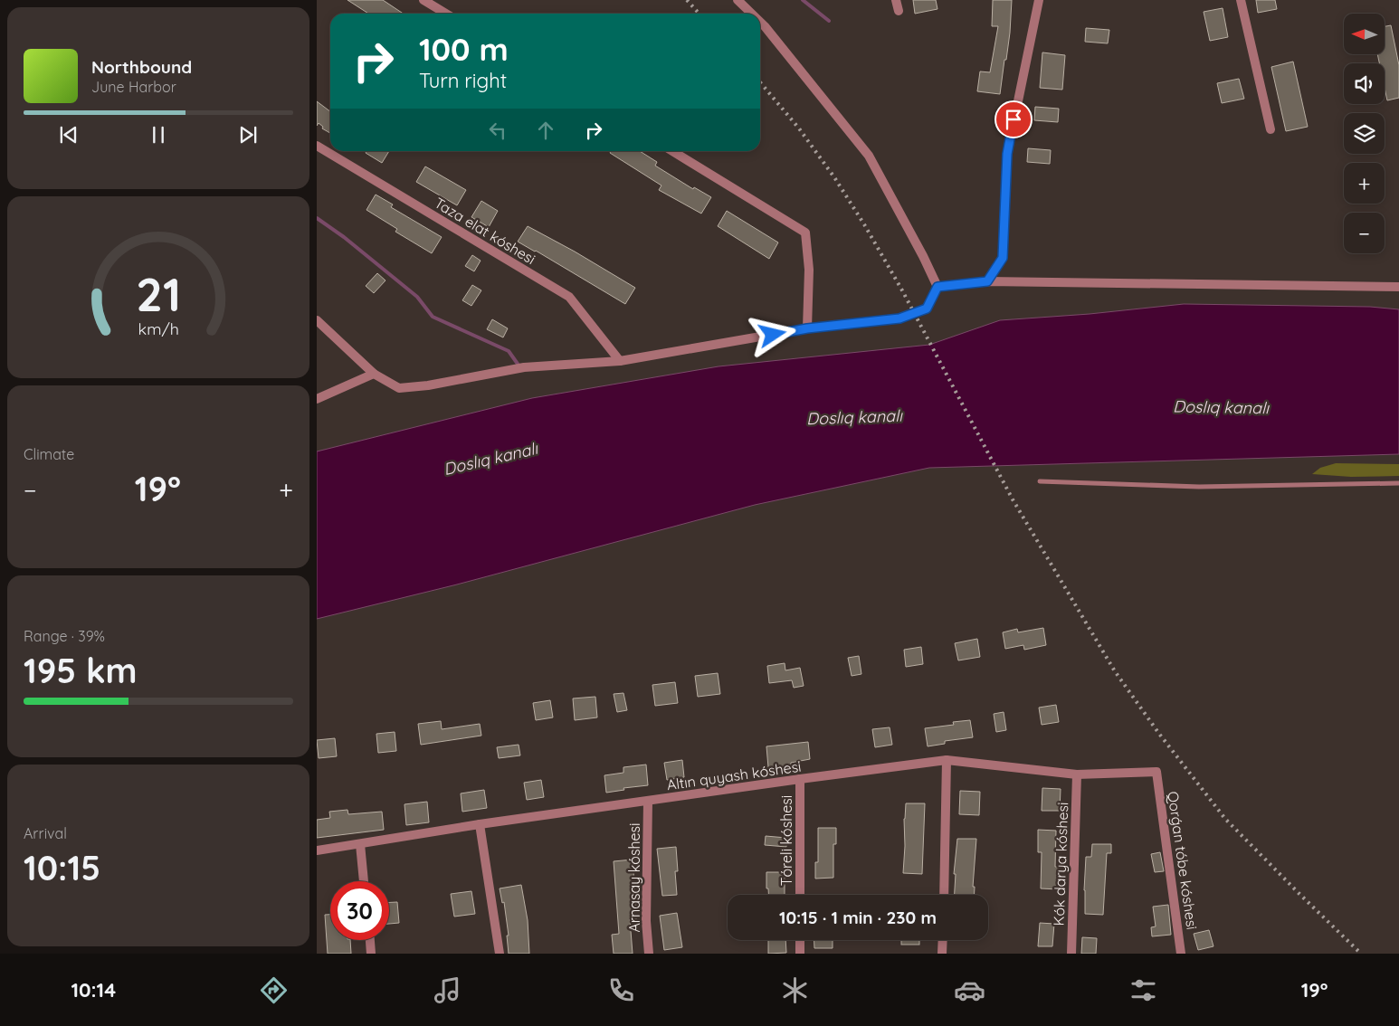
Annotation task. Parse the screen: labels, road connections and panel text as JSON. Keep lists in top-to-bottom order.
{
  "streets": {
    "street": [
      "Taza elat kóshesi",
      "Altın quyash kóshesi",
      "Tóreli kóshesi",
      "Qorǵan tóbe kóshesi",
      "Kók darya kóshesi",
      "Arnasay kóshesi"
    ]
  },
  "crossings": [
    ["Altın quyash kóshesi", "Tóreli kóshesi"],
    ["Altın quyash kóshesi", "Qorǵan tóbe kóshesi"],
    ["Altın quyash kóshesi", "Kók darya kóshesi"],
    ["Altın quyash kóshesi", "Arnasay kóshesi"]
  ],
  "water": ["Doslıq kanalı"],
  "north": "left",
  "page": {
    "map_buttons": ["+", "−"],
    "turn": ["100 m", "Turn right"],
    "song": ["Northbound", "June Harbor"],
    "tile": [
      "Climate",
      ["Range · 39%", "195 km"],
      ["Arrival", "10:15"]
    ],
    "heat": ["−", "19°", "+"],
    "limit": "30",
    "trip": "10:15 · 1 min · 230 m",
    "tabs": ["10:14", "19°"],
    "gauge": ["21", "km/h"]
  }
}
